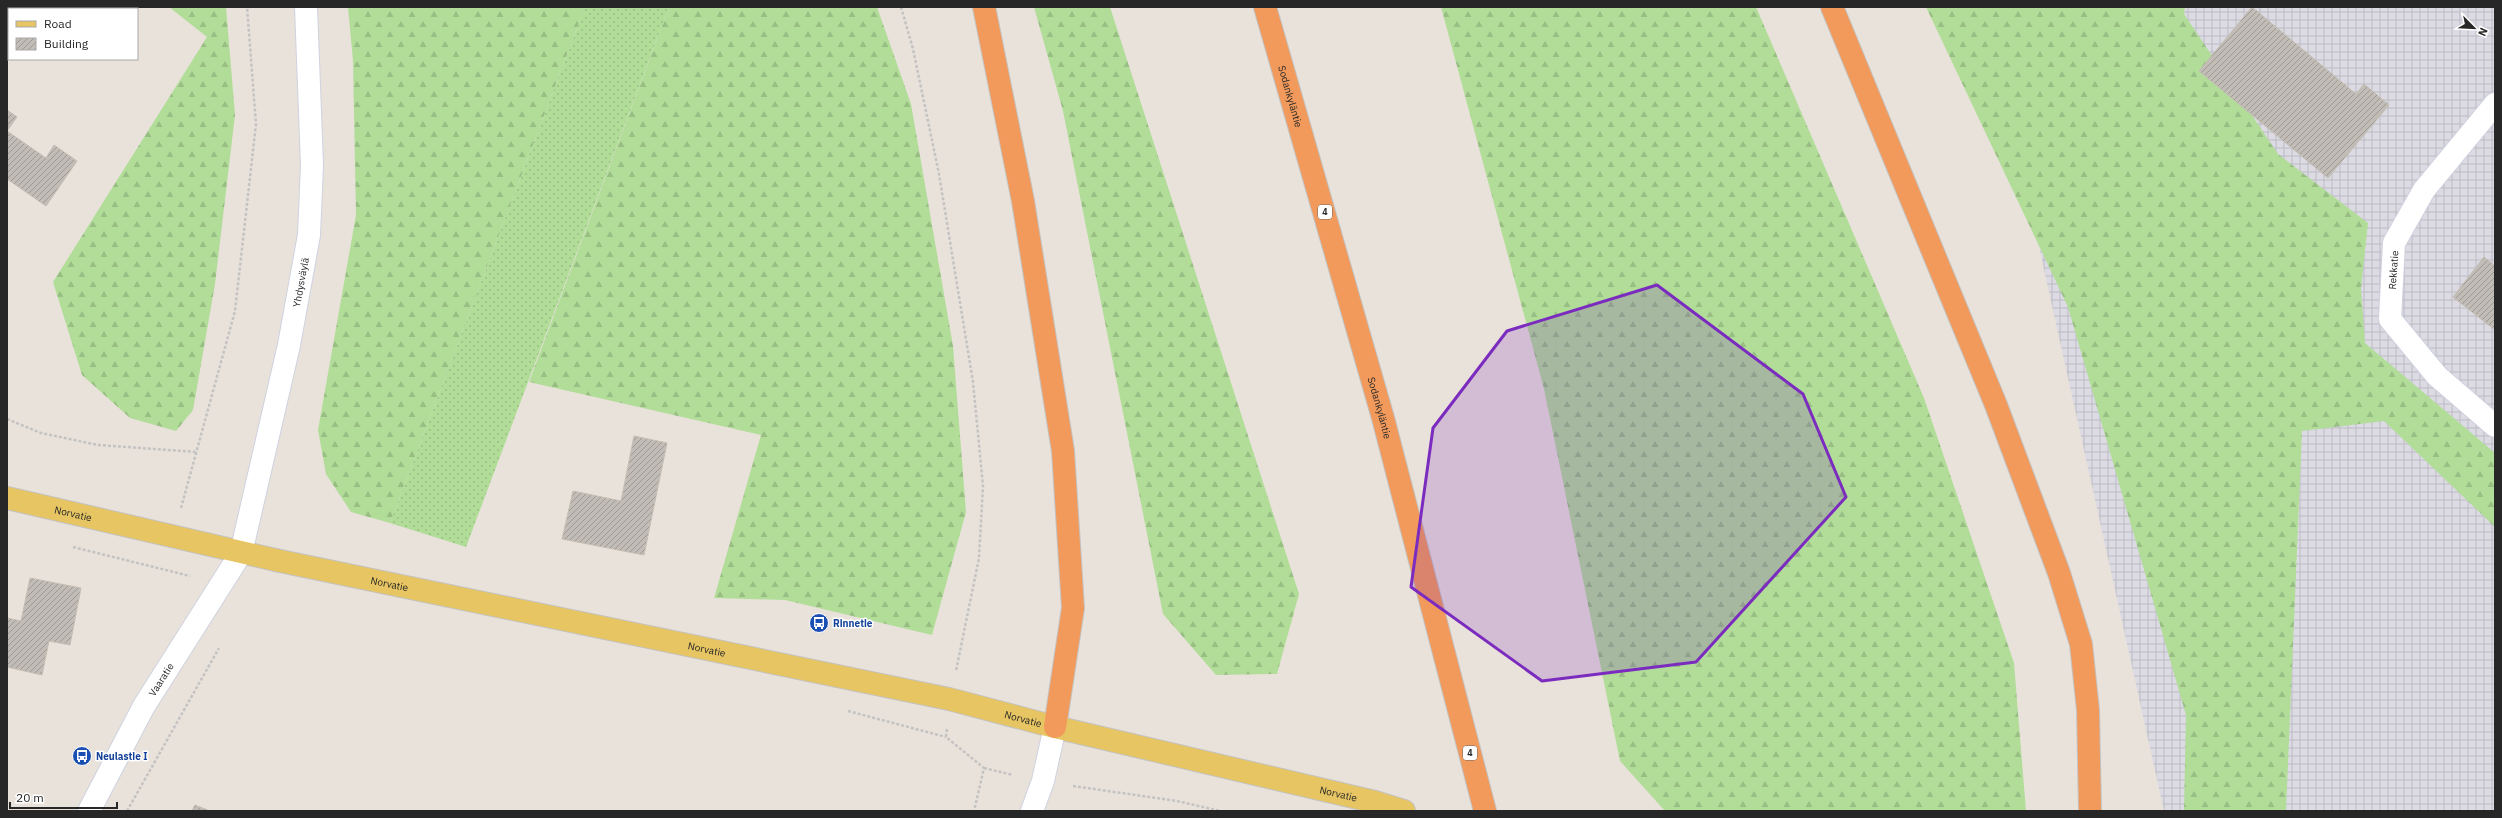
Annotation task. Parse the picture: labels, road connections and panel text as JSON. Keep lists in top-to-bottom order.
{
  "streets": {
    "highway": ["Sodankyläntie", "4"],
    "main road": ["Norvatie"],
    "street": ["Rekkatie", "Yhdysväylä", "Vaaratie"]
  },
  "crossings": [
    ["Yhdysväylä", "Norvatie"],
    ["Yhdysväylä", "Vaaratie"],
    ["Norvatie", "Vaaratie"]
  ],
  "places": {
    "bus stop": ["Rinnetie", "Neulastie I"]
  },
  "legend": ["Road", "Building"],
  "scale_bar": "20 m",
  "north": "bottom right"
}
